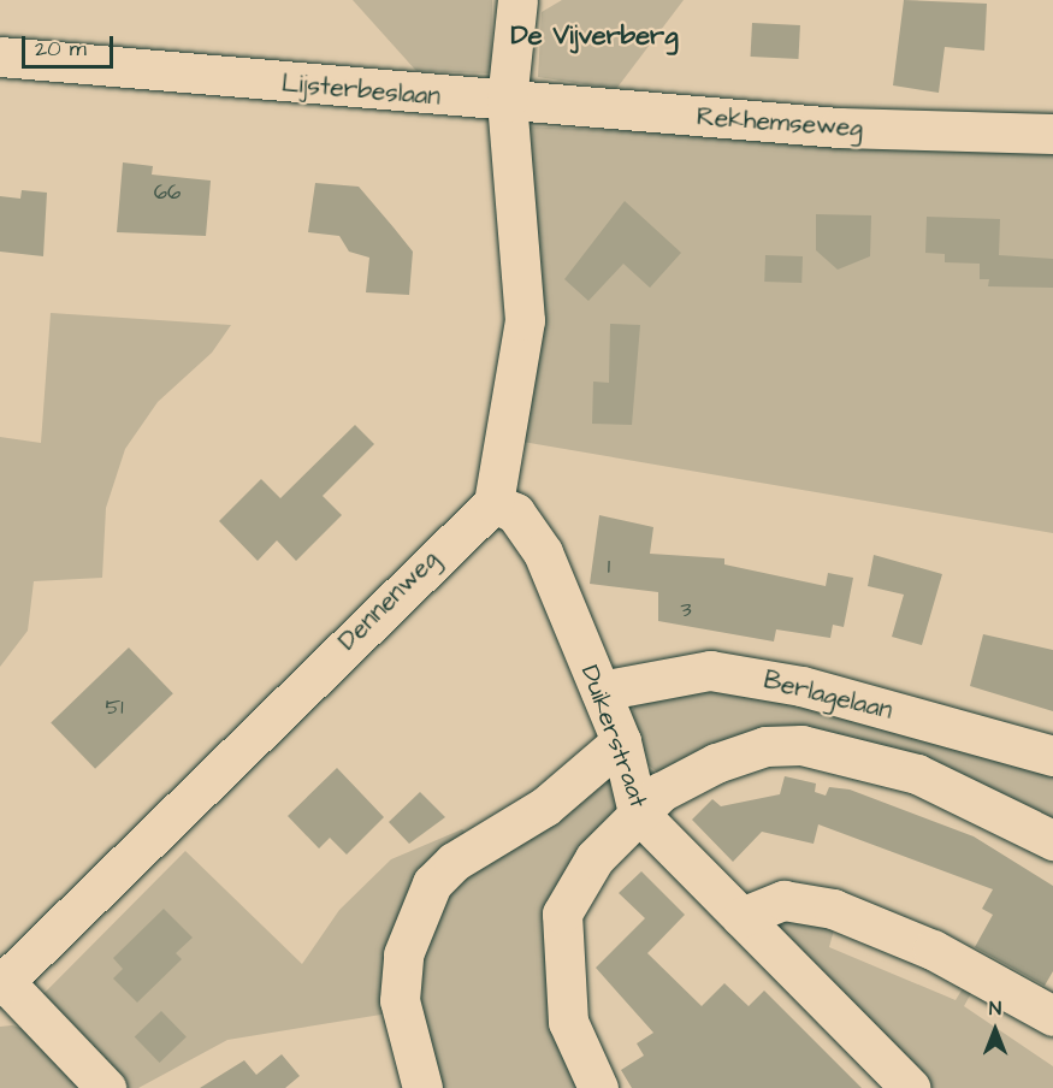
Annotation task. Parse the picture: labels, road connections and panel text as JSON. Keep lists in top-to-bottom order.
{
  "streets": {
    "street": [
      "Lijsterbeslaan",
      "Rekhemseweg",
      "Dennenweg",
      "Berlagelaan",
      "Duikerstraat"
    ]
  },
  "crossings": [
    ["Lijsterbeslaan", "Rekhemseweg"],
    ["Dennenweg", "Duikerstraat"],
    ["Berlagelaan", "Duikerstraat"]
  ],
  "districts": ["De Vijverberg"],
  "house_numbers": [
    "66",
    "1",
    "3",
    "51"
  ],
  "scale_bar": "20 m",
  "north": "top"
}
